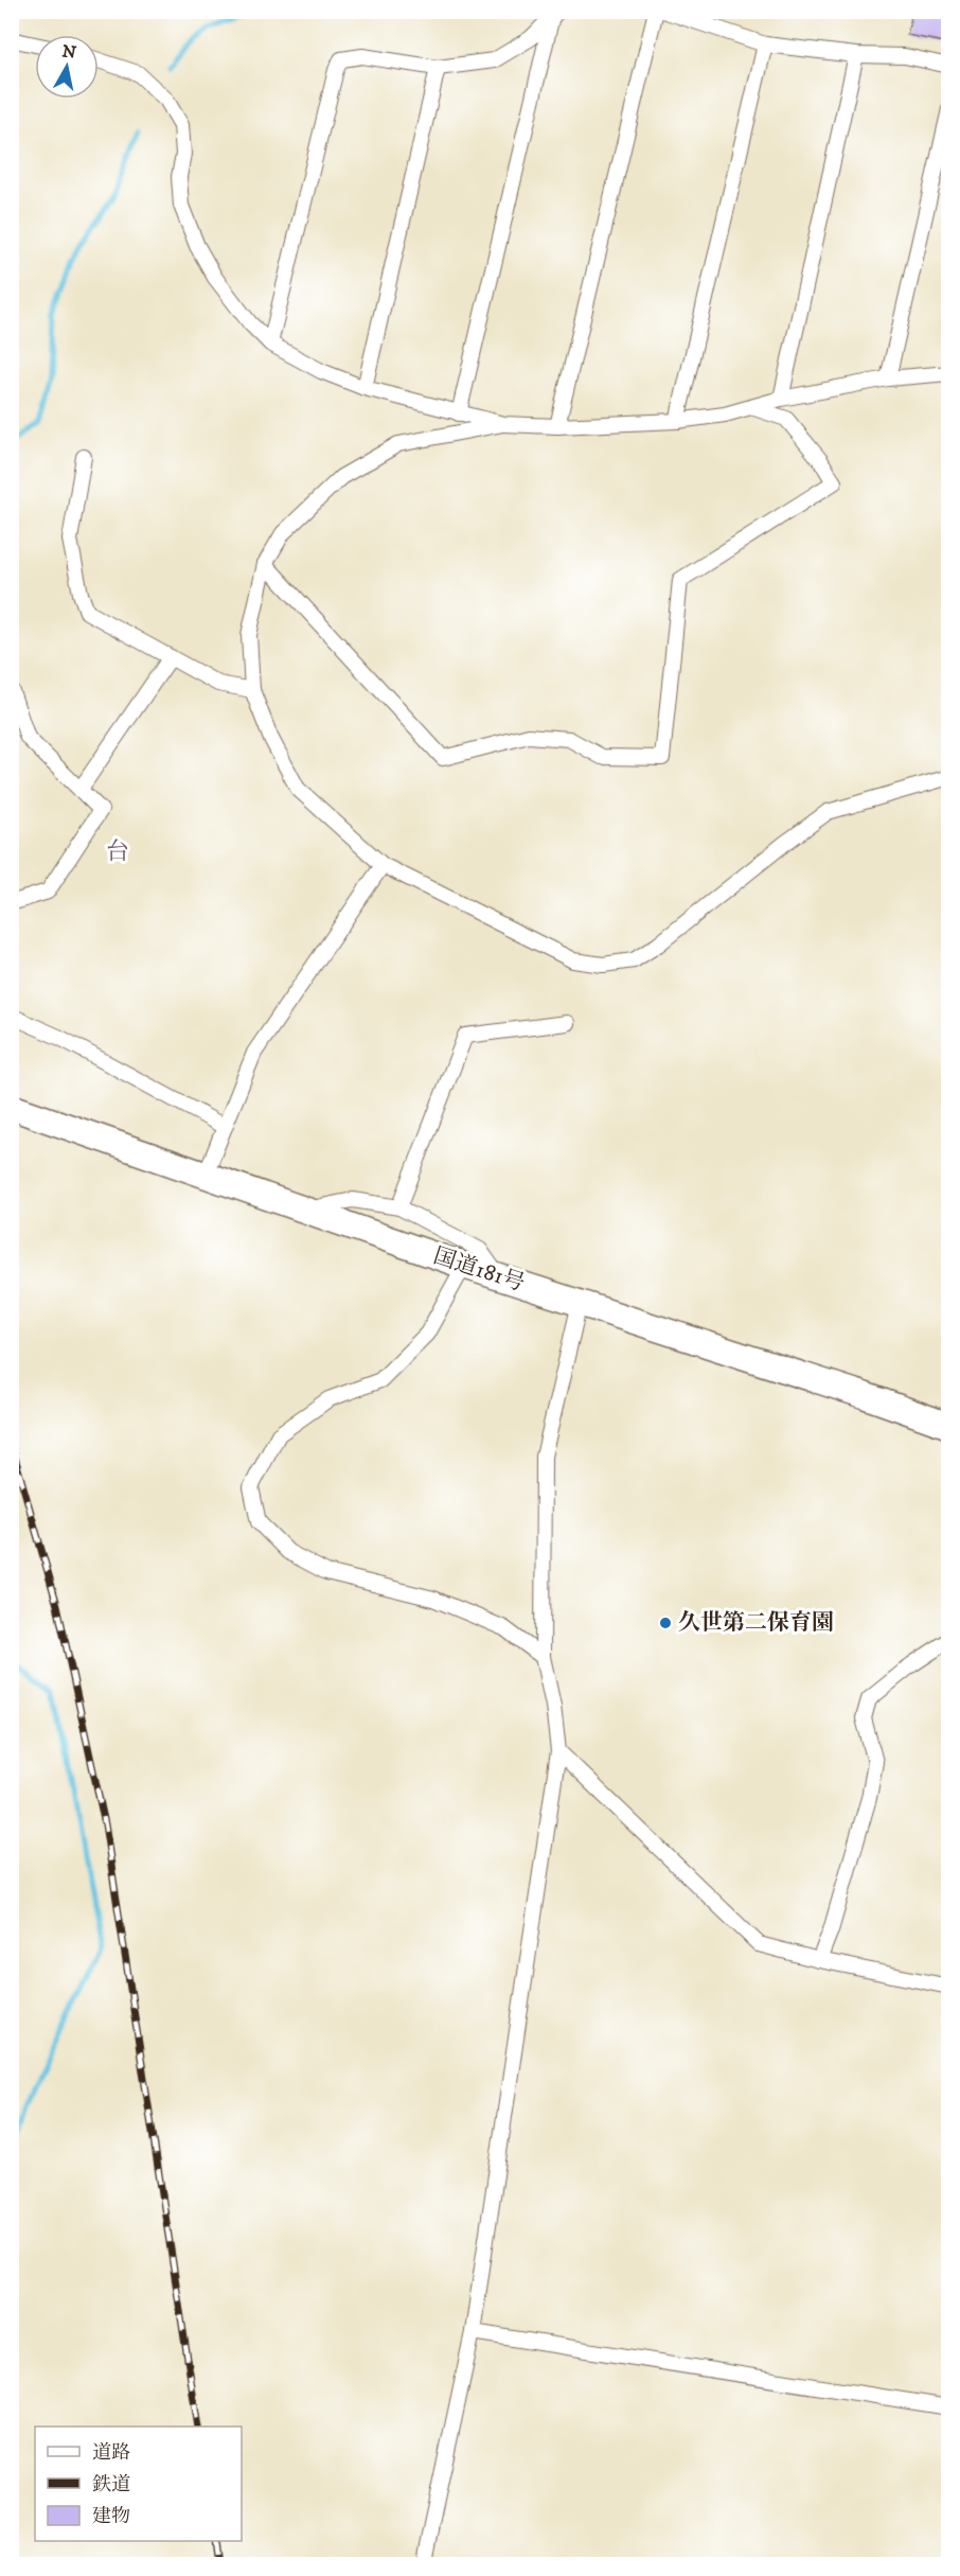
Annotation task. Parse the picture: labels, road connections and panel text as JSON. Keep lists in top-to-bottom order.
{
  "streets": {
    "highway": ["国道181号"]
  },
  "districts": ["台"],
  "places": ["久世第二保育園"],
  "legend": ["道路", "鉄道", "建物"],
  "north": "top"
}
